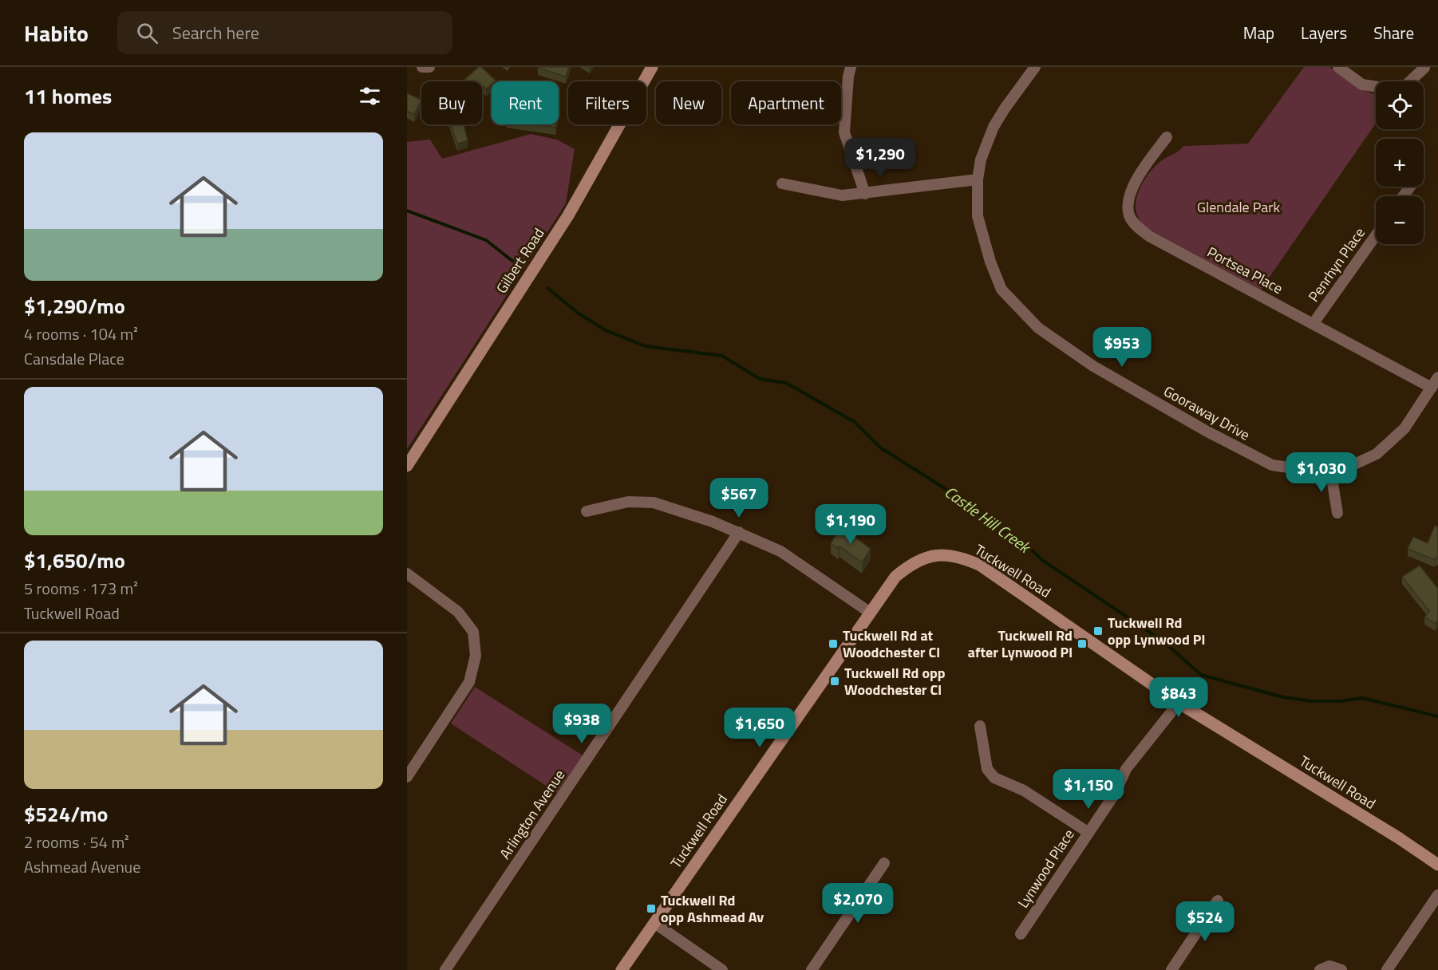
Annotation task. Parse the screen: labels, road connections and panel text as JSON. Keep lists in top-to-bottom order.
{
  "streets": {
    "street": [
      "Gilbert Road",
      "Penrhyn Place",
      "Portsea Place",
      "Gooraway Drive",
      "Tuckwell Road",
      "Arlington Avenue",
      "Lynwood Place"
    ]
  },
  "crossings": [
    ["Penrhyn Place", "Portsea Place"],
    ["Portsea Place", "Gooraway Drive"],
    ["Tuckwell Road", "Lynwood Place"]
  ],
  "water": ["Castle Hill Creek"],
  "parks": ["Glendale Park"],
  "places": {
    "transit": [
      "Tuckwell Rd opp Lynwood Pl",
      "Tuckwell Rd at Woodchester Cl",
      "Tuckwell Rd after Lynwood Pl",
      "Tuckwell Rd opp Woodchester Cl",
      "Tuckwell Rd opp Ashmead Av"
    ]
  },
  "page": {
    "header": "Habito",
    "search": "Search here",
    "nav": ["Map", "Layers", "Share"],
    "heading": "11 homes",
    "map_buttons": ["+", "−"],
    "chip": [
      "Buy",
      "Rent",
      "Filters",
      "New",
      "Apartment"
    ],
    "list": [
      {
        "name": "$1,290/mo",
        "note": "4 rooms · 104 m² · Cansdale Place"
      },
      {
        "name": "$1,650/mo",
        "note": "5 rooms · 173 m² · Tuckwell Road"
      },
      {
        "name": "$524/mo",
        "note": "2 rooms · 54 m² · Ashmead Avenue"
      }
    ],
    "price": [
      "$1,290",
      "$953",
      "$1,030",
      "$567",
      "$1,190",
      "$843",
      "$938",
      "$1,650",
      "$1,150",
      "$2,070",
      "$524"
    ]
  }
}
